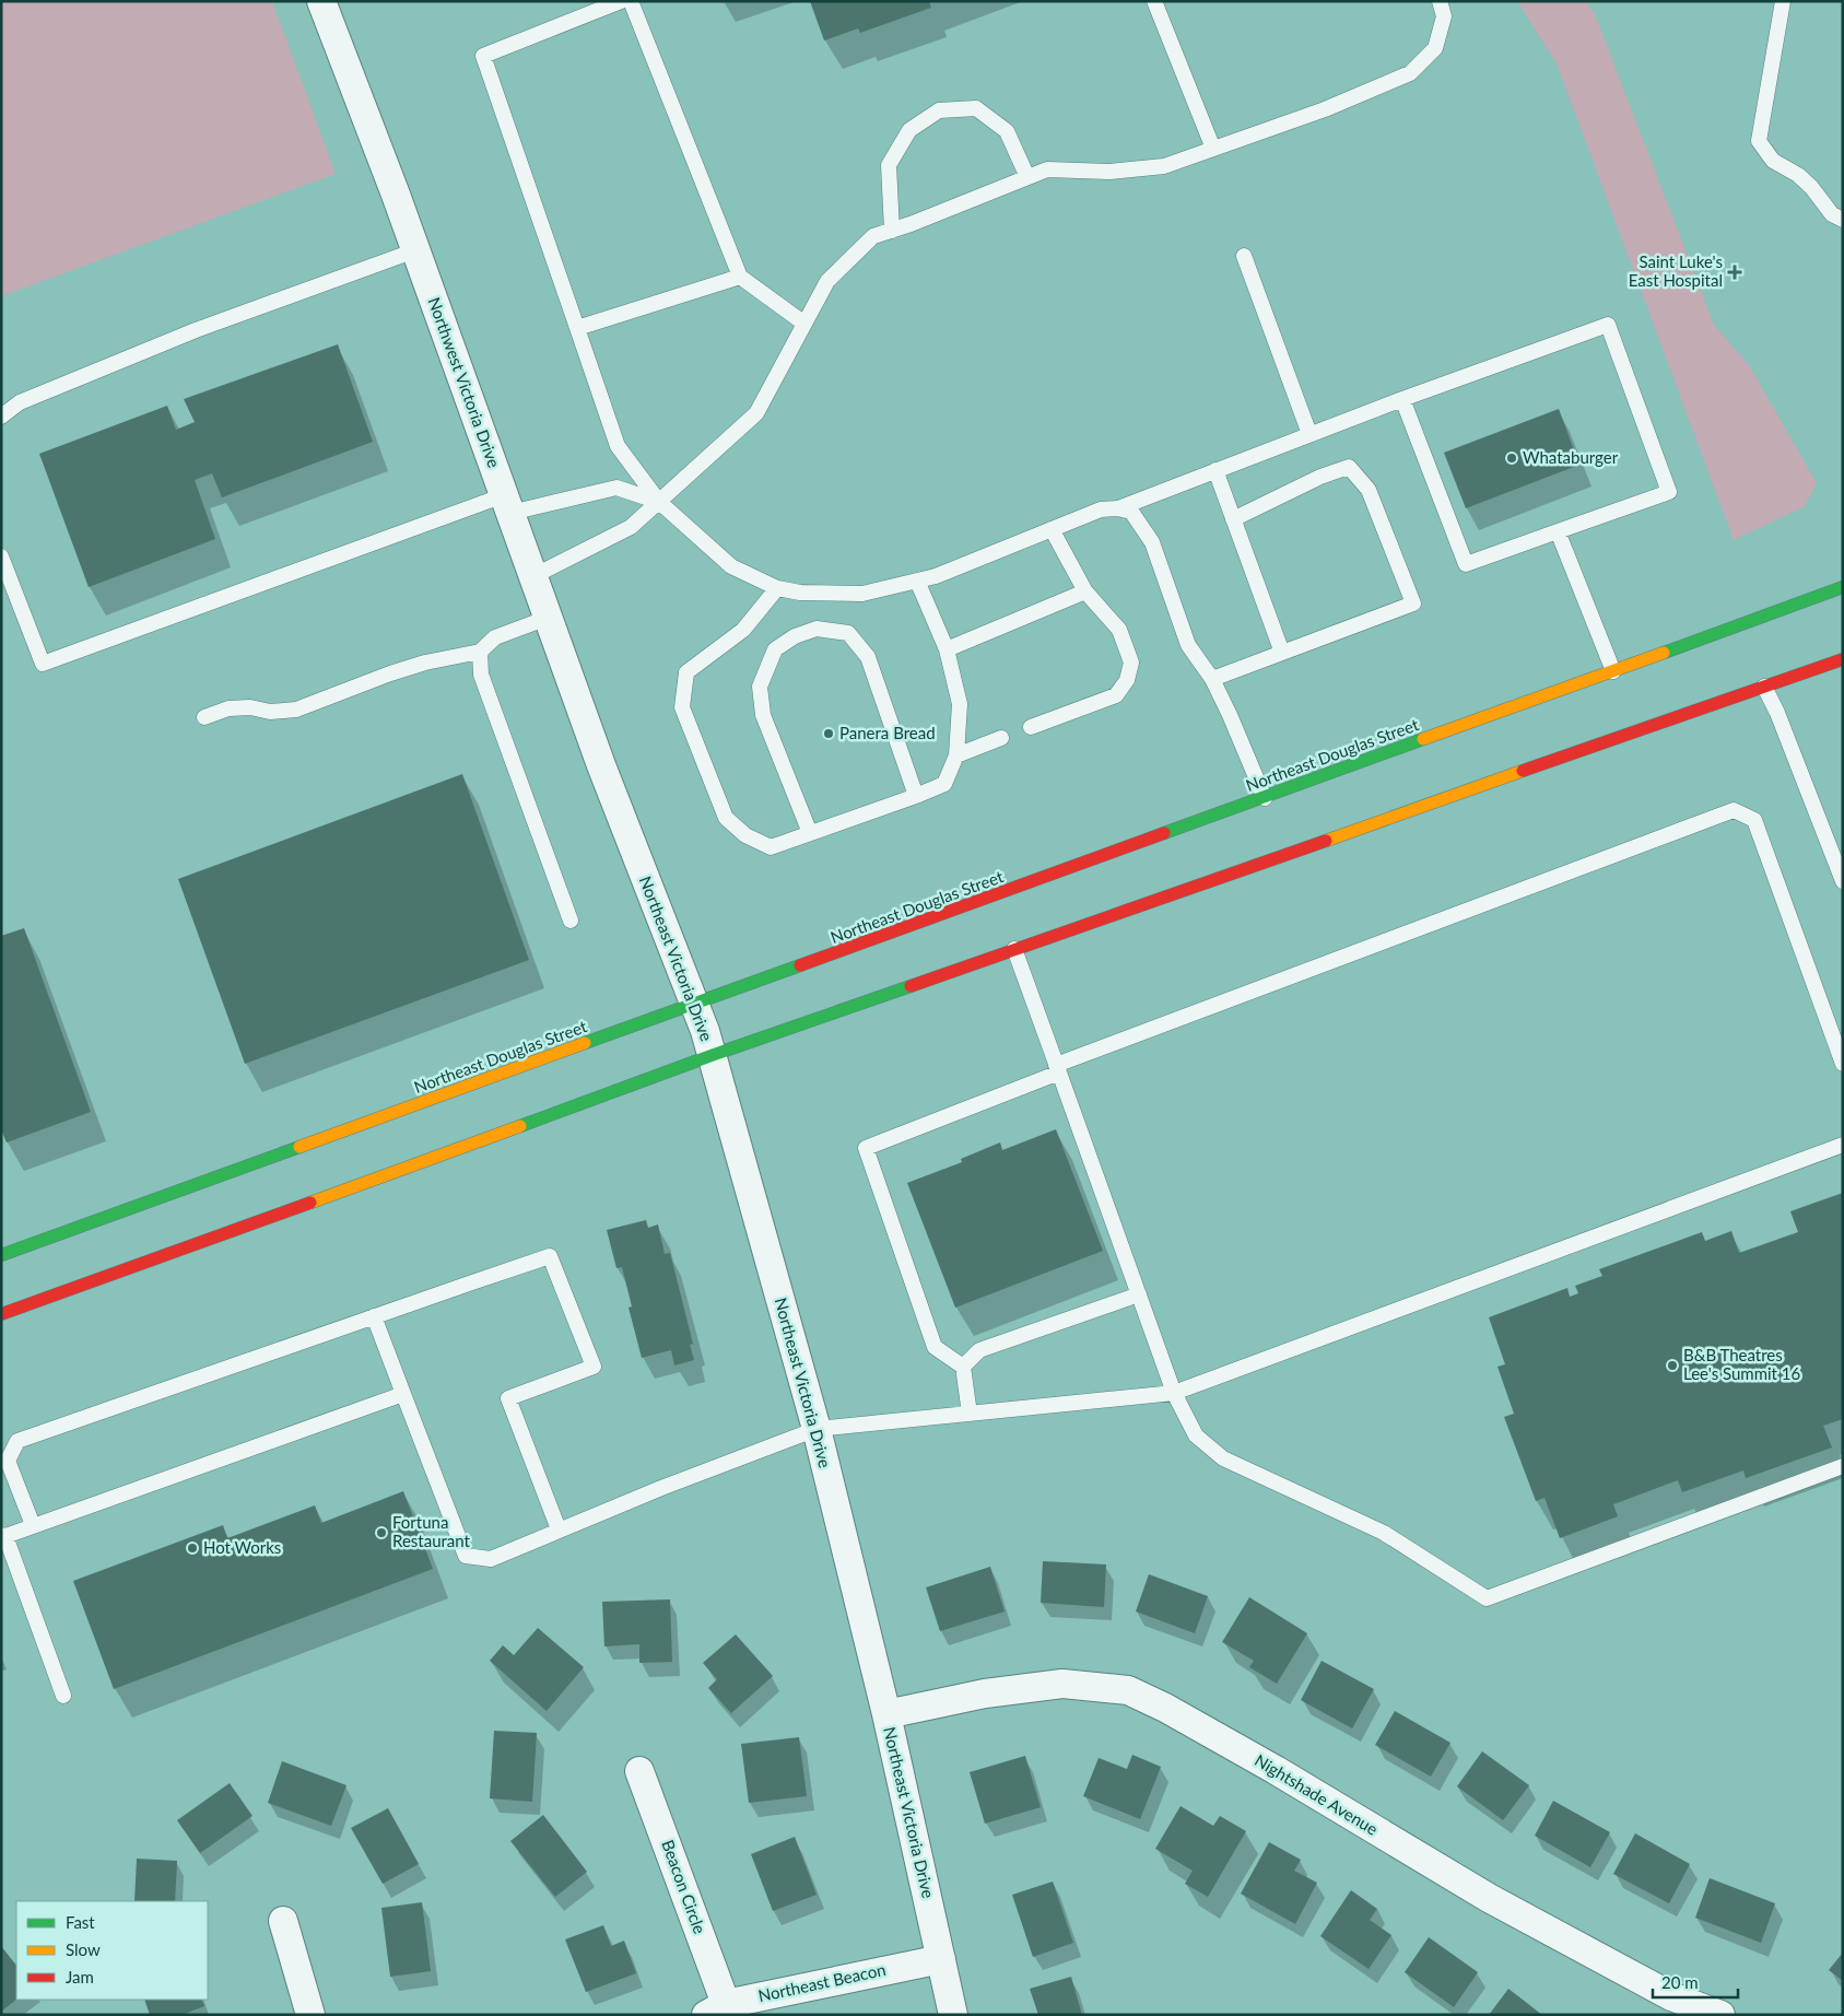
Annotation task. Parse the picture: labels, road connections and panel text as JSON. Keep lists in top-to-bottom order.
{
  "streets": {
    "main road": ["Northeast Douglas Street"],
    "street": [
      "Northwest Victoria Drive",
      "Northeast Victoria Drive",
      "Nightshade Avenue",
      "Beacon Circle",
      "Northeast Beacon"
    ]
  },
  "crossings": [
    ["Northwest Victoria Drive", "Northeast Victoria Drive"],
    ["Northeast Douglas Street", "Northeast Victoria Drive"],
    ["Northeast Victoria Drive", "Nightshade Avenue"],
    ["Northeast Victoria Drive", "Northeast Beacon"],
    ["Beacon Circle", "Northeast Beacon"]
  ],
  "places": {
    "health": ["Saint Luke's East Hospital"],
    "other": [
      "Whataburger",
      "Panera Bread",
      "B&B Theatres Lee's Summit 16",
      "Fortuna Restaurant",
      "Hot Works"
    ]
  },
  "legend": ["Fast", "Slow", "Jam"],
  "scale_bar": "20 m"
}
